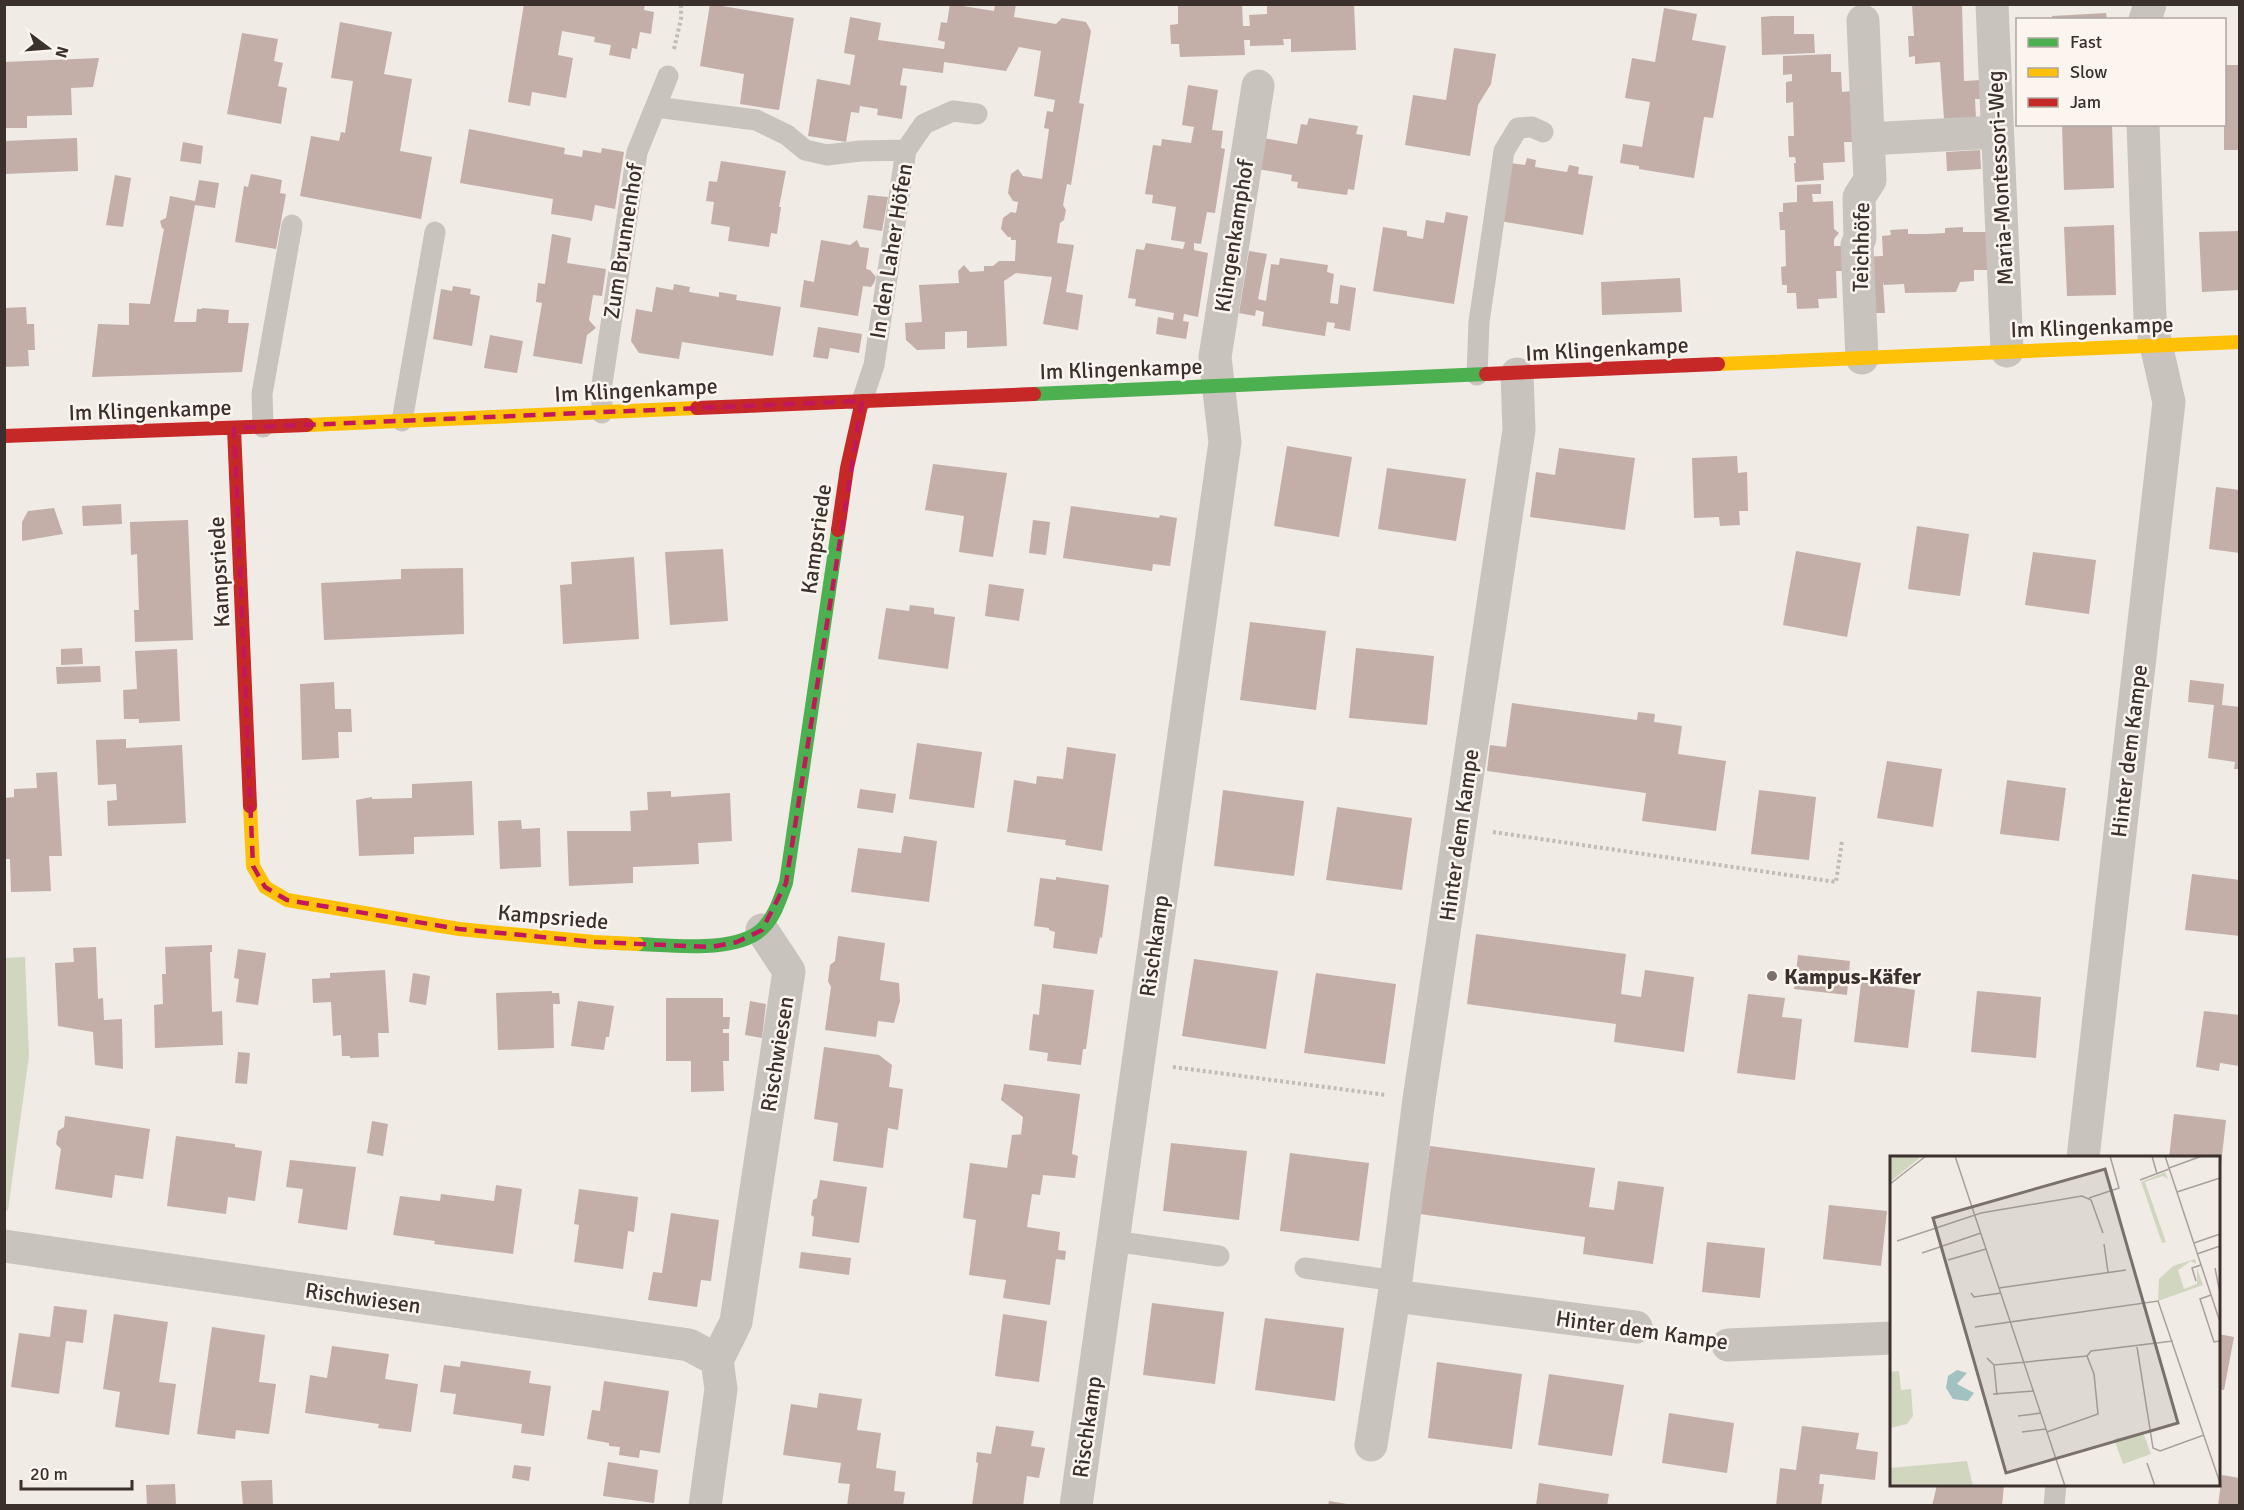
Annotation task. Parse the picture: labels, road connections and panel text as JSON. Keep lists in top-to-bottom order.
{
  "streets": {
    "street": [
      "Maria-Montessori-Weg",
      "Klingenkamphof",
      "Teichhöfe",
      "Im Klingenkampe",
      "Kampsriede",
      "Hinter dem Kampe",
      "Rischkamp",
      "Rischwiesen"
    ],
    "lane": ["Zum Brunnenhof", "In den Laher Höfen"]
  },
  "crossings": [
    ["Maria-Montessori-Weg", "Im Klingenkampe"],
    ["Klingenkamphof", "Im Klingenkampe"],
    ["Klingenkamphof", "Rischkamp"],
    ["Zum Brunnenhof", "Im Klingenkampe"],
    ["Teichhöfe", "Im Klingenkampe"],
    ["In den Laher Höfen", "Im Klingenkampe"],
    ["In den Laher Höfen", "Kampsriede"],
    ["Im Klingenkampe", "Kampsriede"],
    ["Im Klingenkampe", "Hinter dem Kampe"],
    ["Im Klingenkampe", "Rischkamp"],
    ["Kampsriede", "Rischwiesen"]
  ],
  "places": ["Kampus-Käfer"],
  "legend": ["Fast", "Slow", "Jam"],
  "scale_bar": "20 m",
  "north": "right"
}
